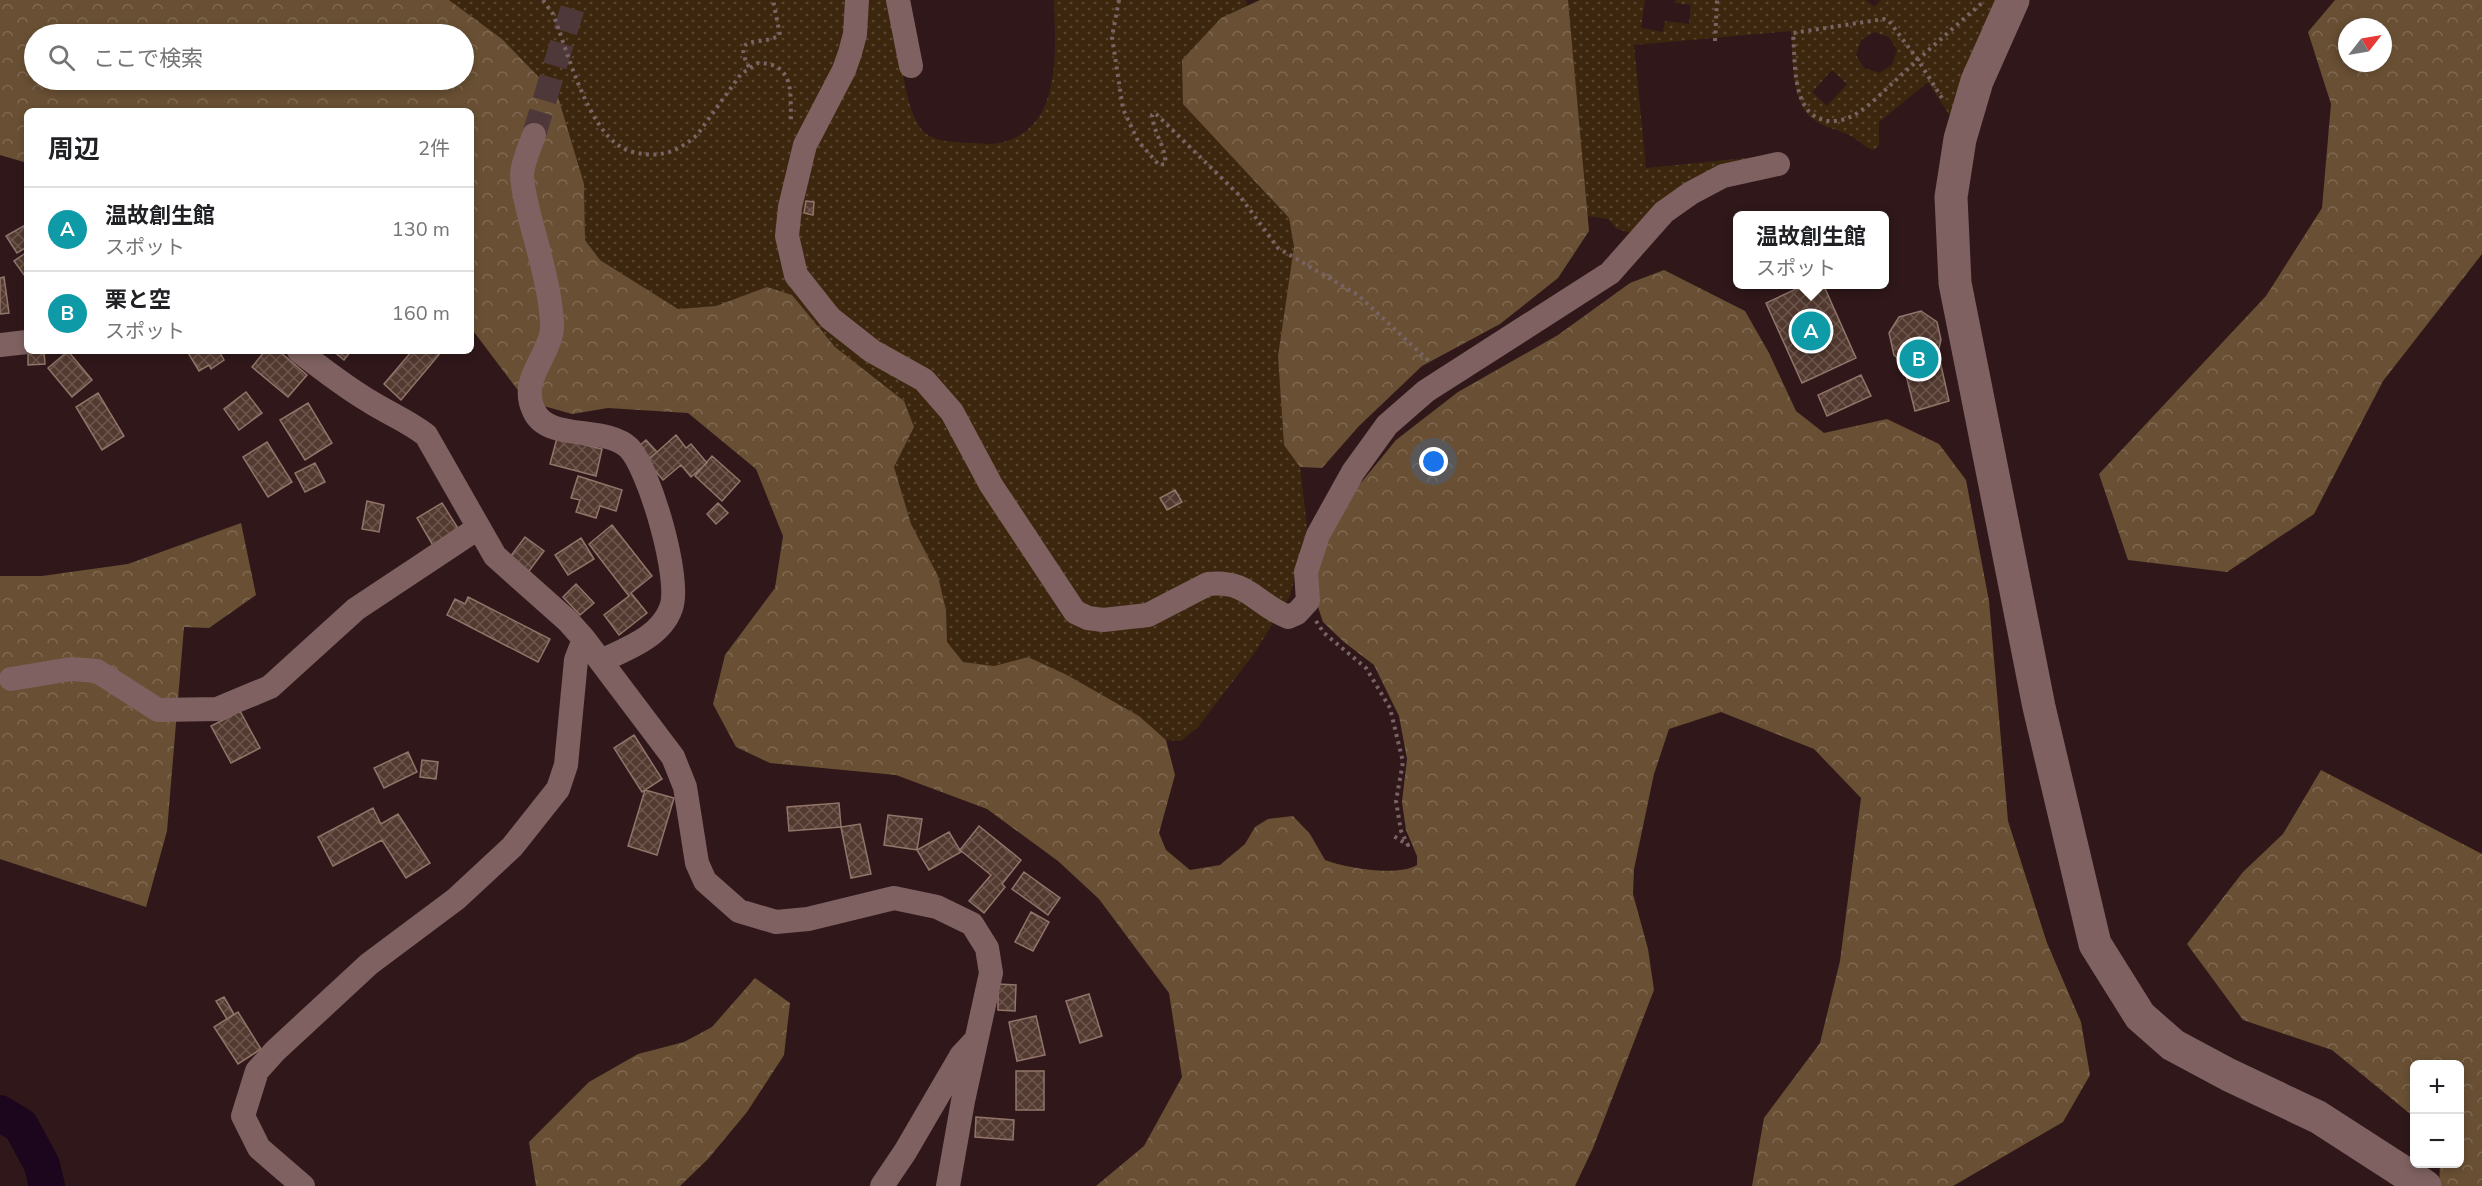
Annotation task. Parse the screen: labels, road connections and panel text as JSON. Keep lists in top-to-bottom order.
{
  "north": "top right",
  "page": {
    "search": "ここで検索",
    "heading": ["周辺", "2件"],
    "list": [
      {
        "mark": "A",
        "name": "温故創生館",
        "note": "スポット",
        "value": "130 m"
      },
      {
        "mark": "B",
        "name": "栗と空",
        "note": "スポット",
        "value": "160 m"
      }
    ],
    "popup": ["温故創生館", "スポット"],
    "pins": ["A", "B"],
    "map_buttons": ["+", "−"]
  }
}
